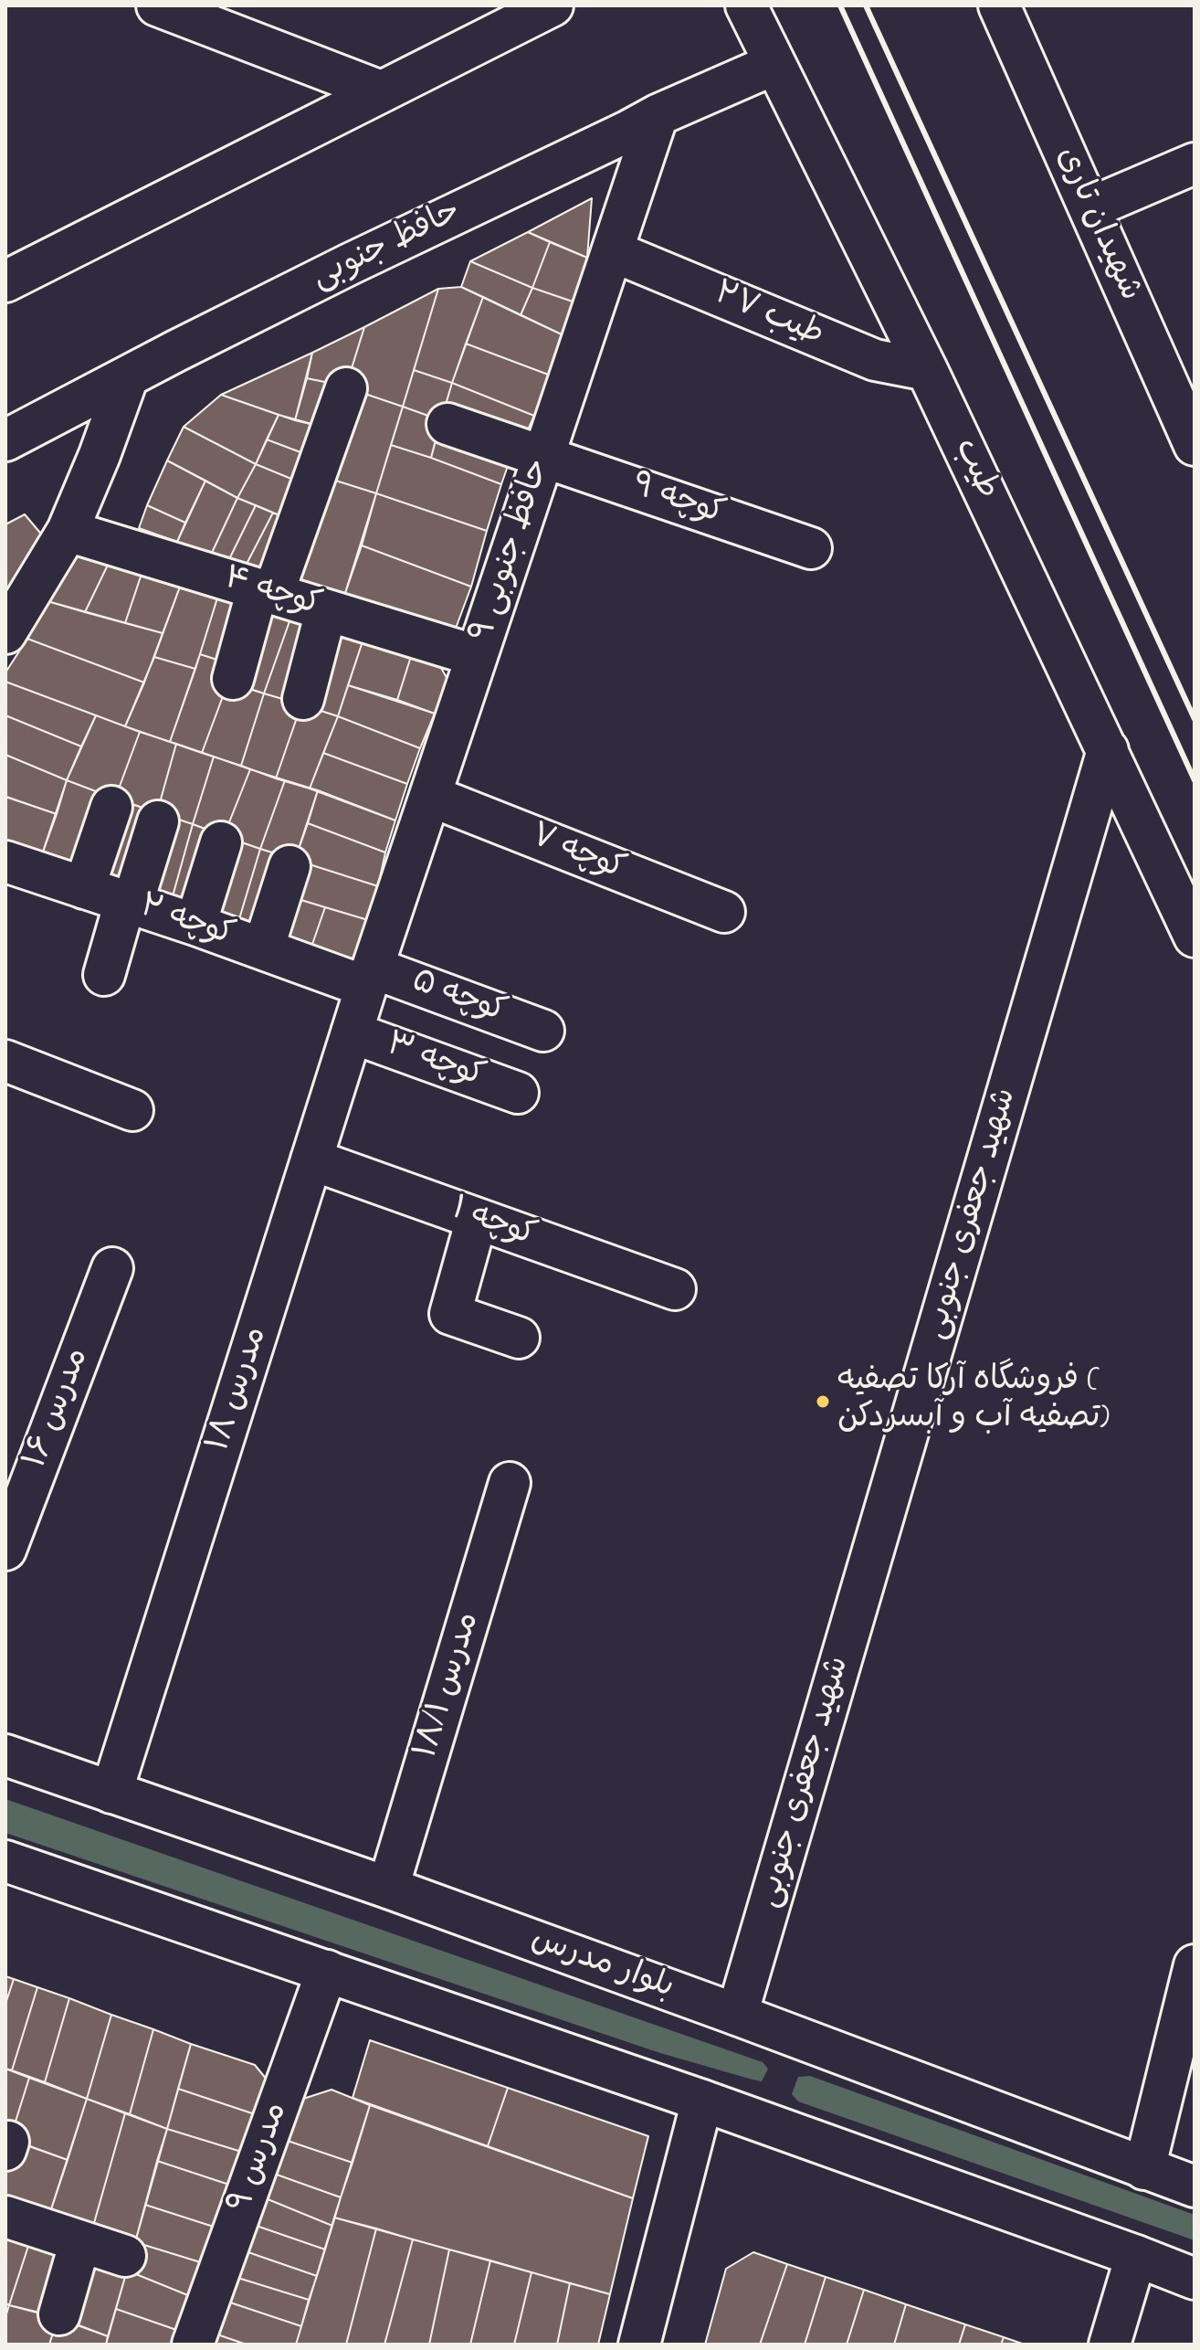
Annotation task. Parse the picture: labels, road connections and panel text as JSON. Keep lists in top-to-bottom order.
{
  "streets": {
    "street": [
      "شهیدان تاری",
      "حافظ جنوبی",
      "طیب ۲۷",
      "طیب",
      "کوچه ۹",
      "حافظ جنوبی ۹",
      "کوچه ۴",
      "کوچه ۷",
      "کوچه ۲",
      "کوچه ۵",
      "کوچه ۳",
      "شهید جعفری جنوبی",
      "کوچه ۱",
      "مدرس ۱۸",
      "مدرس ۱۶",
      "مدرس ۱۸/۱",
      "بلوار مدرس",
      "مدرس ۹"
    ]
  },
  "crossings": [
    ["حافظ جنوبی", "طیب"],
    ["حافظ جنوبی", "حافظ جنوبی ۹"],
    ["طیب ۲۷", "طیب"],
    ["طیب ۲۷", "حافظ جنوبی ۹"],
    ["طیب", "شهید جعفری جنوبی"],
    ["کوچه ۹", "حافظ جنوبی ۹"],
    ["حافظ جنوبی ۹", "کوچه ۴"],
    ["حافظ جنوبی ۹", "کوچه ۷"],
    ["حافظ جنوبی ۹", "کوچه ۲"],
    ["حافظ جنوبی ۹", "کوچه ۵"],
    ["حافظ جنوبی ۹", "مدرس ۱۸"],
    ["کوچه ۲", "کوچه ۵"],
    ["کوچه ۲", "مدرس ۱۸"],
    ["کوچه ۵", "مدرس ۱۸"],
    ["کوچه ۳", "مدرس ۱۸"],
    ["شهید جعفری جنوبی", "بلوار مدرس"],
    ["کوچه ۱", "مدرس ۱۸"],
    ["مدرس ۱۸", "بلوار مدرس"],
    ["مدرس ۱۸/۱", "بلوار مدرس"]
  ],
  "places": ["فروشگاه آرکا تصفیه ( تصفیه آب و آبسردکن)"]
}
